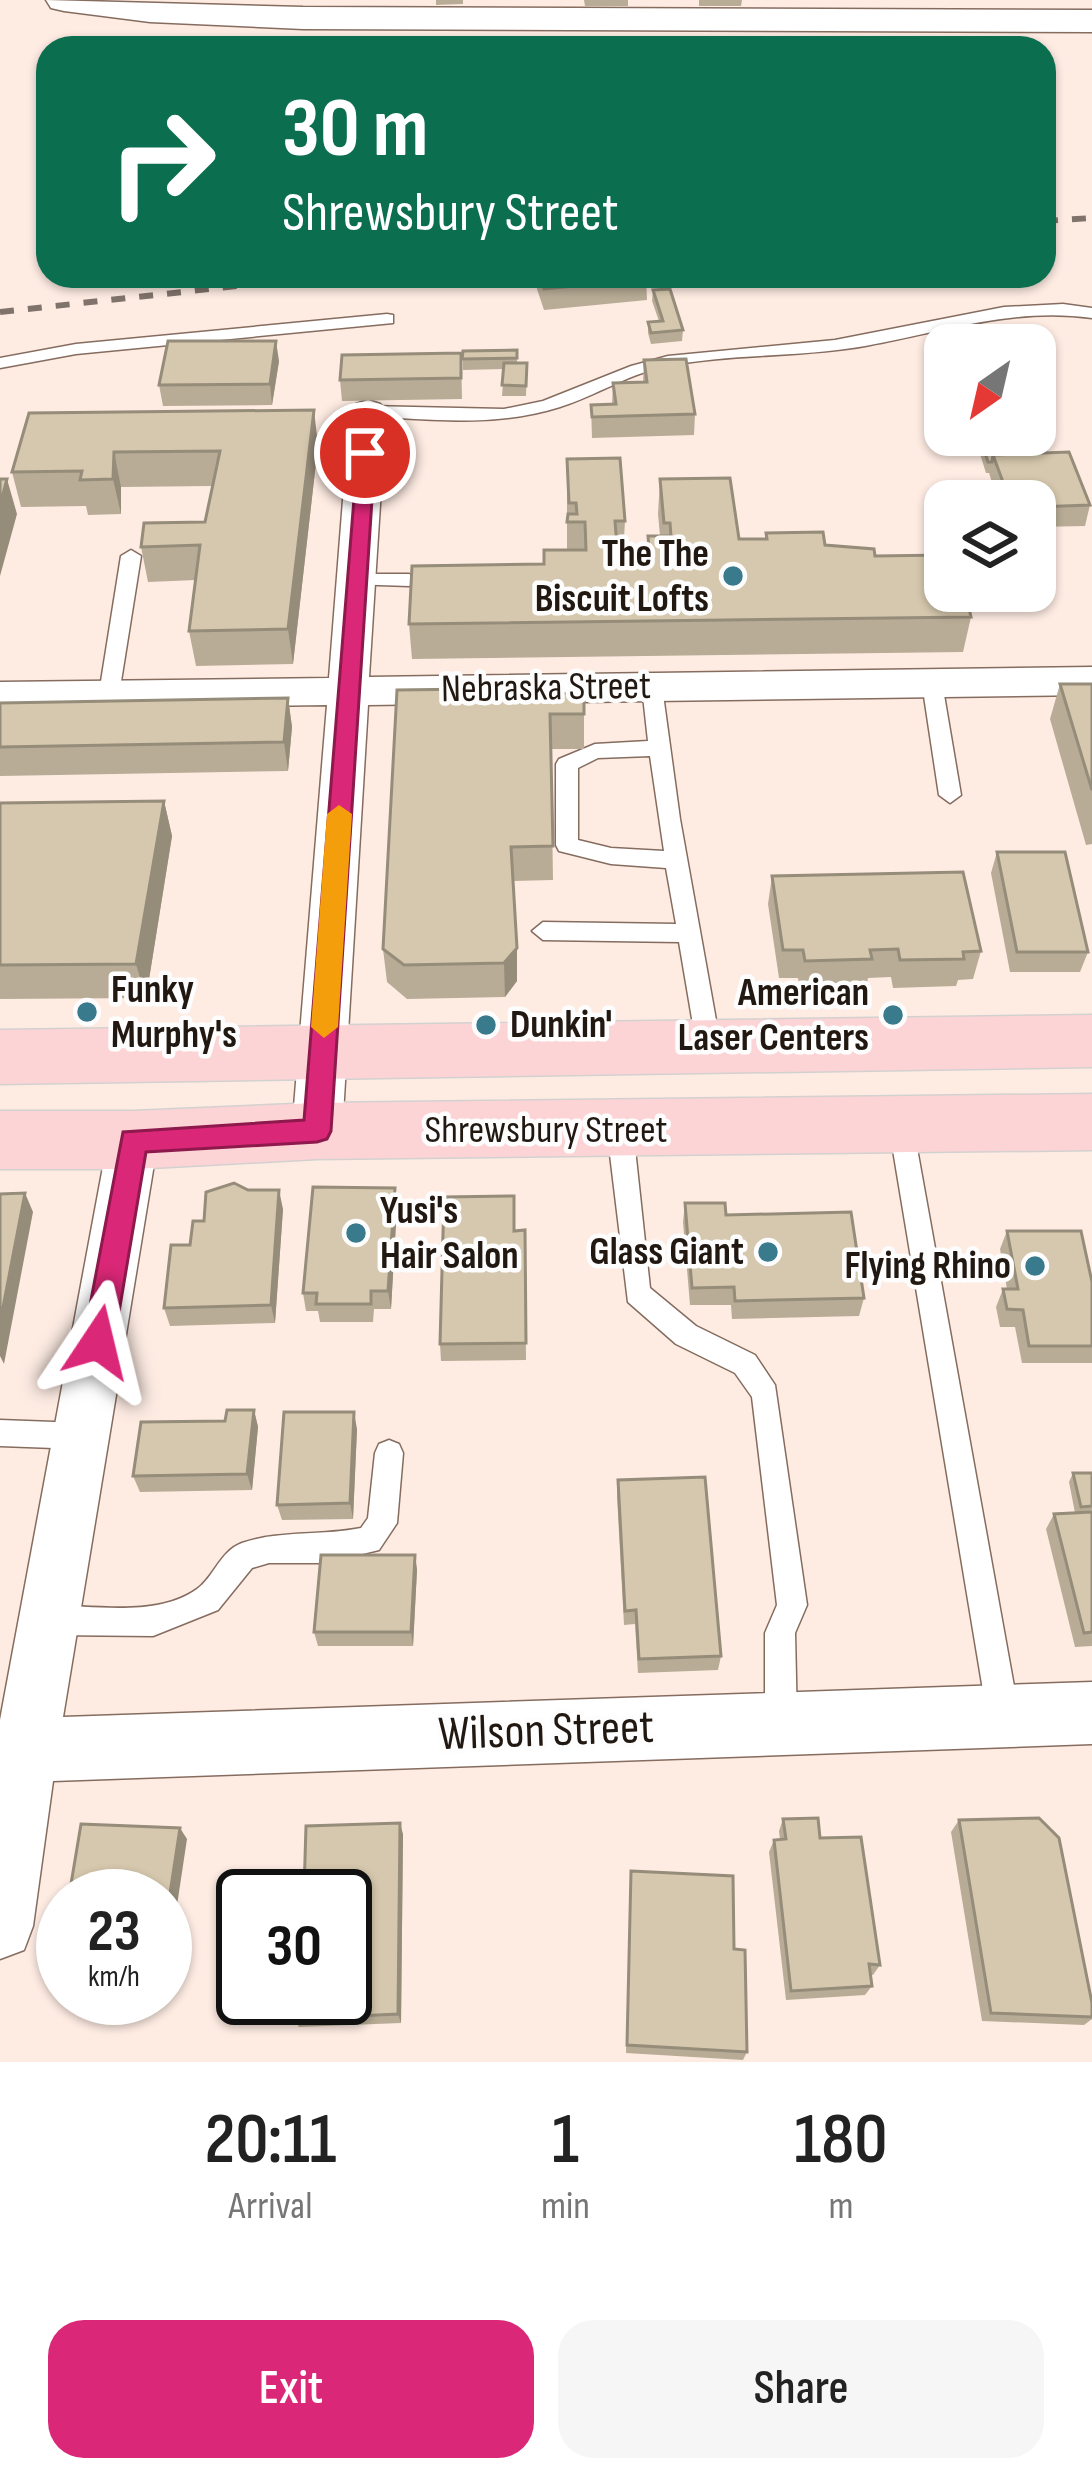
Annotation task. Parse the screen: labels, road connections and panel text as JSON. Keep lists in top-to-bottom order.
{
  "streets": {
    "main road": ["Shrewsbury Street"],
    "street": ["Nebraska Street", "Wilson Street"]
  },
  "places": [
    "The The Biscuit Lofts",
    "Funky Murphy's",
    "American Laser Centers",
    "Dunkin'",
    "Yusi's Hair Salon",
    "Glass Giant",
    "Flying Rhino"
  ],
  "north": "bottom left",
  "page": {
    "turn": ["30 m", "Shrewsbury Street"],
    "speed": "23 km/h",
    "limit": "30",
    "eta": [
      "20:11",
      "Arrival",
      "1",
      "min",
      "180",
      "m"
    ],
    "buttons": ["Exit", "Share"]
  }
}
